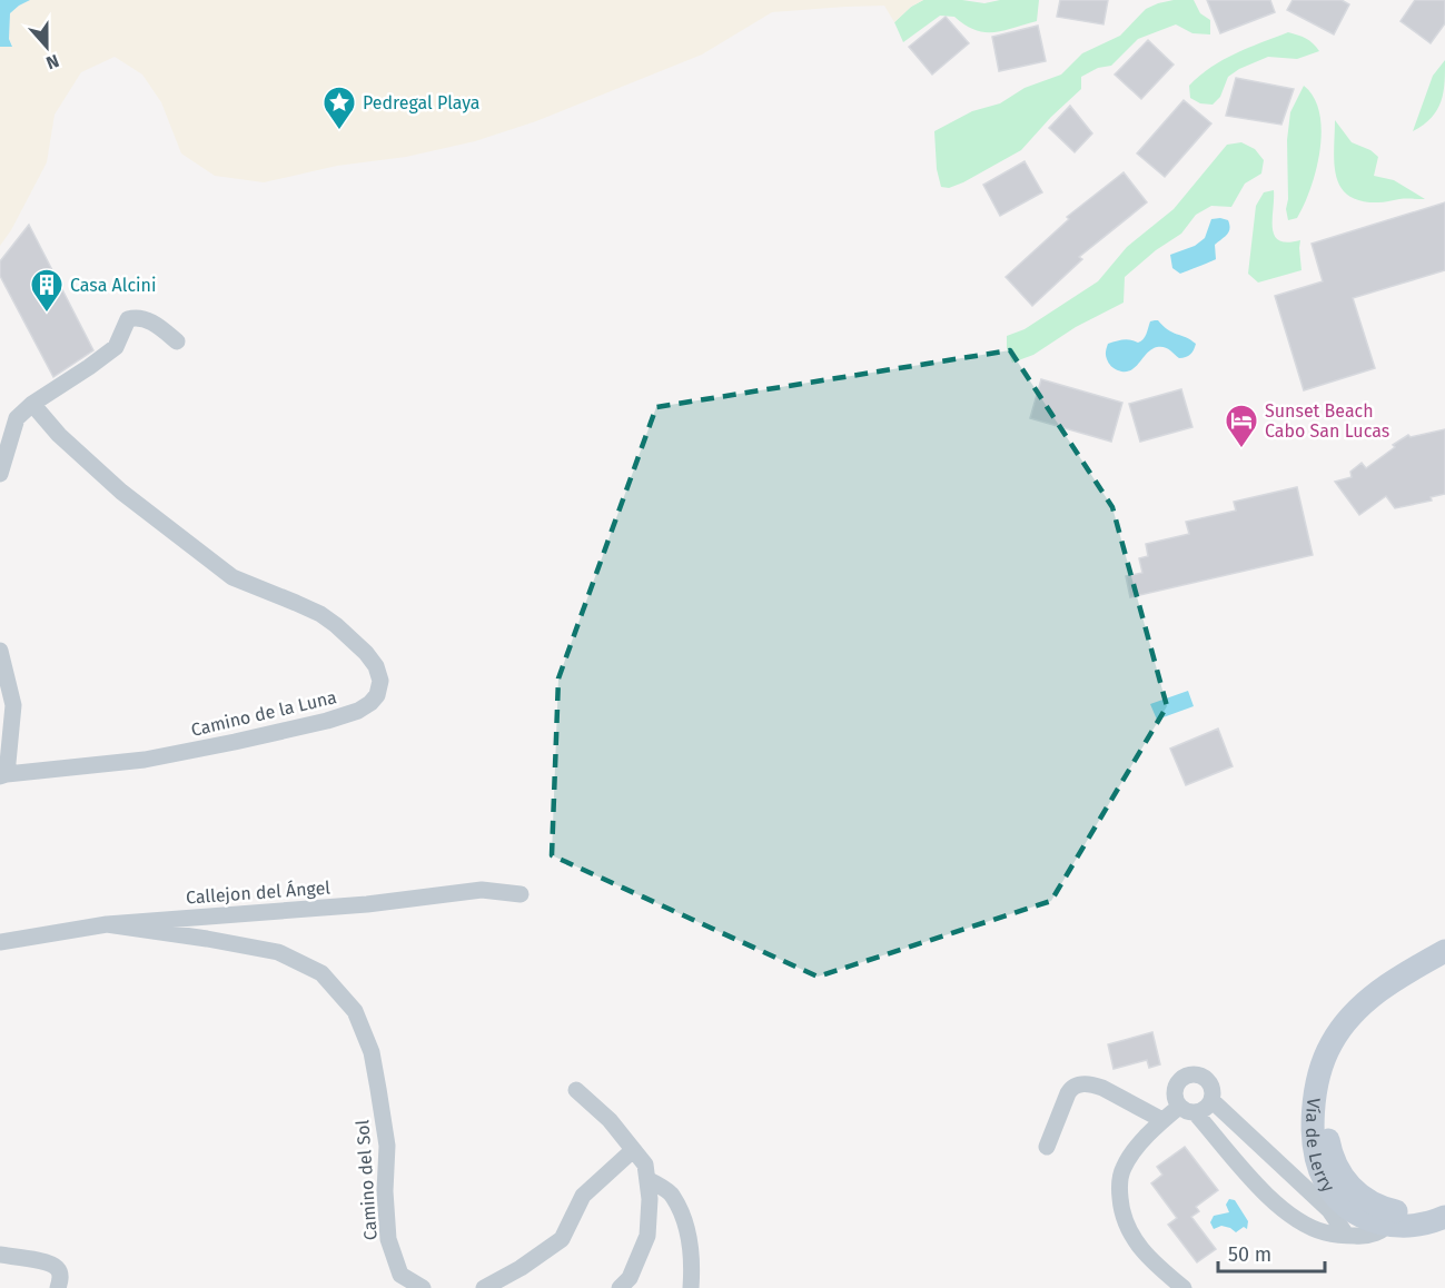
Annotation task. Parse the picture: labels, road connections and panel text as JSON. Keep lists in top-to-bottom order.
{
  "streets": {
    "street": [
      "Camino de la Luna",
      "Callejon del Ángel",
      "Vía de Lerry",
      "Camino del Sol"
    ]
  },
  "crossings": [
    ["Callejon del Ángel", "Camino del Sol"]
  ],
  "places": {
    "place": ["Pedregal Playa"],
    "building": ["Casa Alcini"],
    "hotel": ["Sunset Beach Cabo San Lucas"]
  },
  "scale_bar": "50 m",
  "north": "bottom"
}
